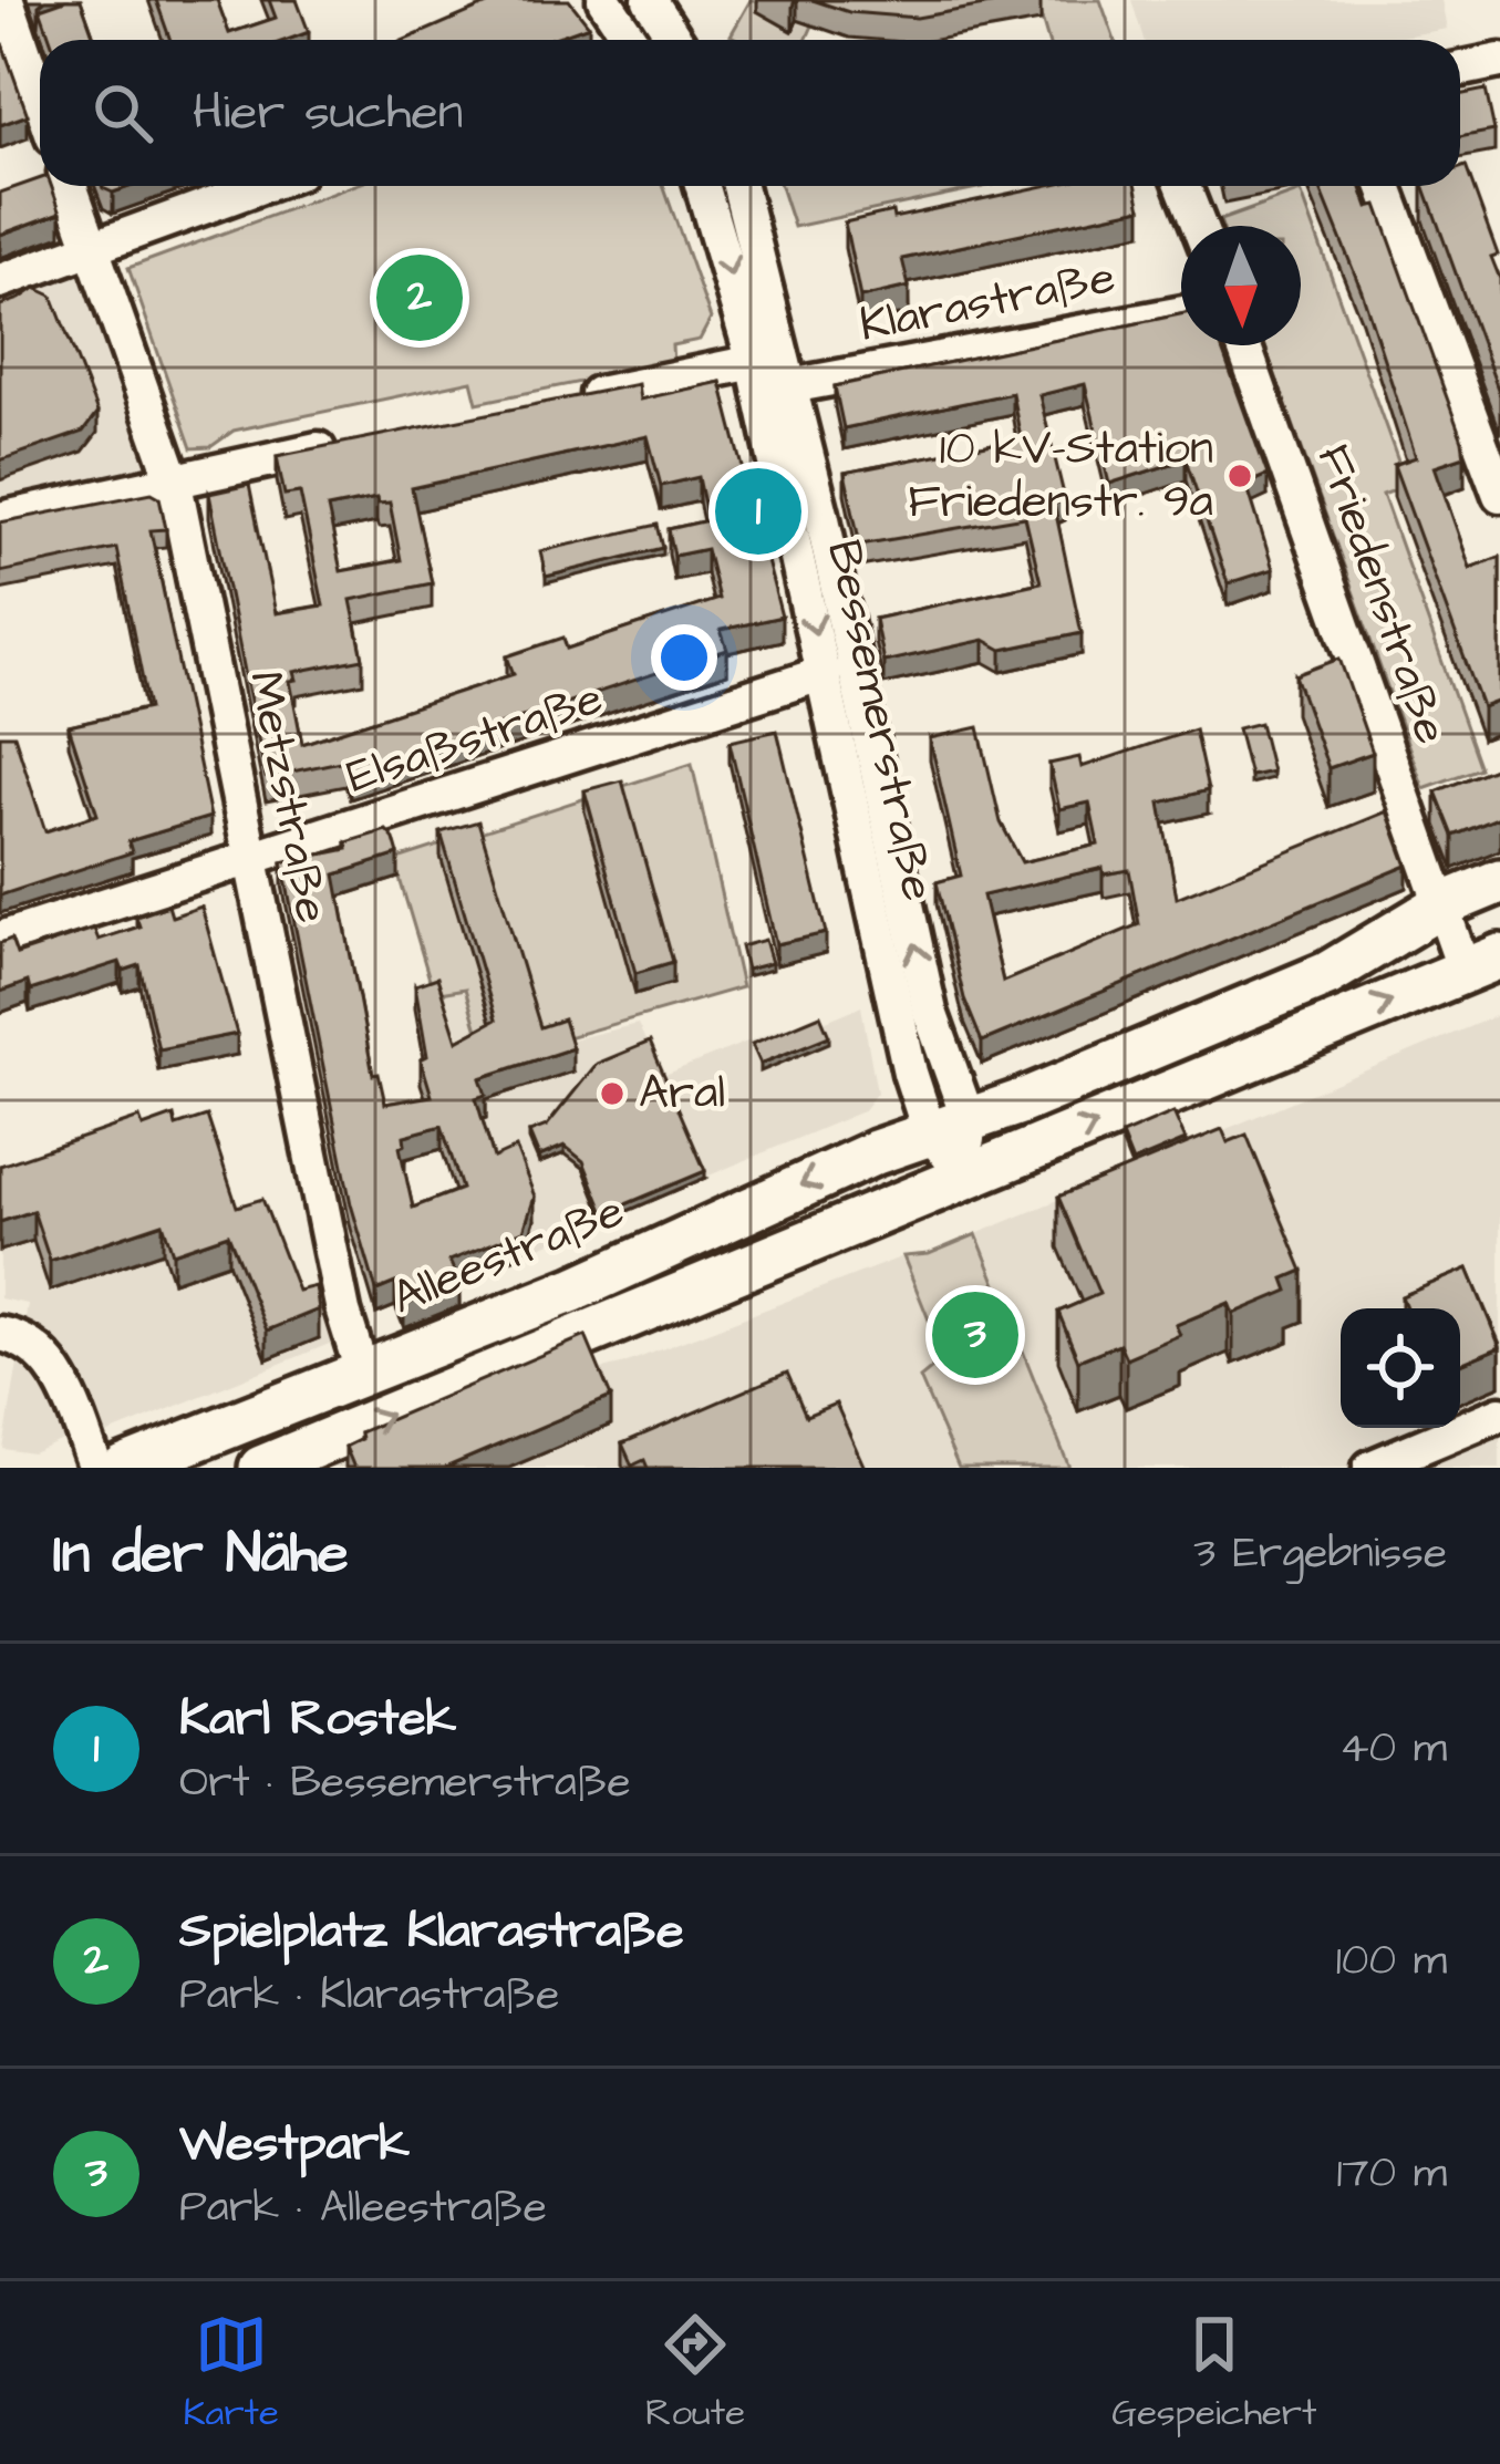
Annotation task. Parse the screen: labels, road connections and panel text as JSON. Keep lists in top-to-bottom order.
{
  "streets": {
    "main road": ["Alleestraße"],
    "street": [
      "Klarastraße",
      "Friedenstraße",
      "Bessemerstraße",
      "Elsaßstraße",
      "Metzstraße"
    ]
  },
  "crossings": [
    ["Klarastraße", "Bessemerstraße"],
    ["Friedenstraße", "Alleestraße"],
    ["Bessemerstraße", "Elsaßstraße"],
    ["Bessemerstraße", "Alleestraße"],
    ["Elsaßstraße", "Metzstraße"],
    ["Metzstraße", "Alleestraße"]
  ],
  "places": ["10 kV-Station Friedenstr. 9a", "Aral"],
  "north": "bottom",
  "page": {
    "search": "Hier suchen",
    "pins": ["2", "1", "3"],
    "heading": ["In der Nähe", "3 Ergebnisse"],
    "list": [
      {
        "mark": "1",
        "name": "Karl Rostek",
        "note": "Ort · Bessemerstraße",
        "value": "40 m"
      },
      {
        "mark": "2",
        "name": "Spielplatz Klarastraße",
        "note": "Park · Klarastraße",
        "value": "100 m"
      },
      {
        "mark": "3",
        "name": "Westpark",
        "note": "Park · Alleestraße",
        "value": "170 m"
      }
    ],
    "nav": ["Karte", "Route", "Gespeichert"]
  }
}
